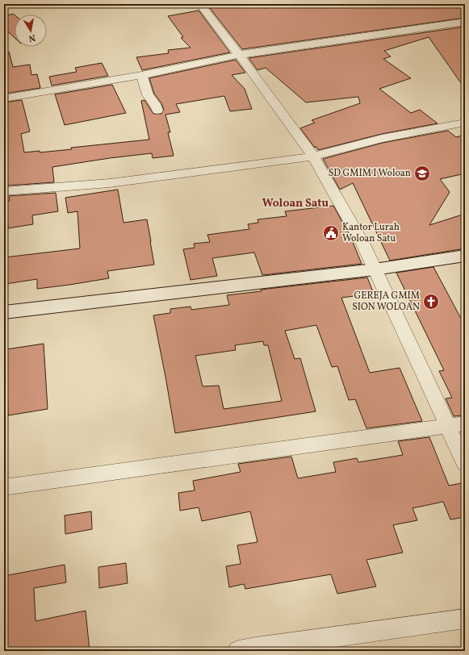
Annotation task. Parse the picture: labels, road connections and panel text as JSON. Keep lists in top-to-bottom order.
{
  "districts": ["Woloan Satu"],
  "places": {
    "school or university": ["SD GMIM I Woloan"],
    "public building": ["Kantor Lurah Woloan Satu"],
    "church": ["GEREJA GMIM SION WOLOAN"]
  },
  "north": "bottom"
}
